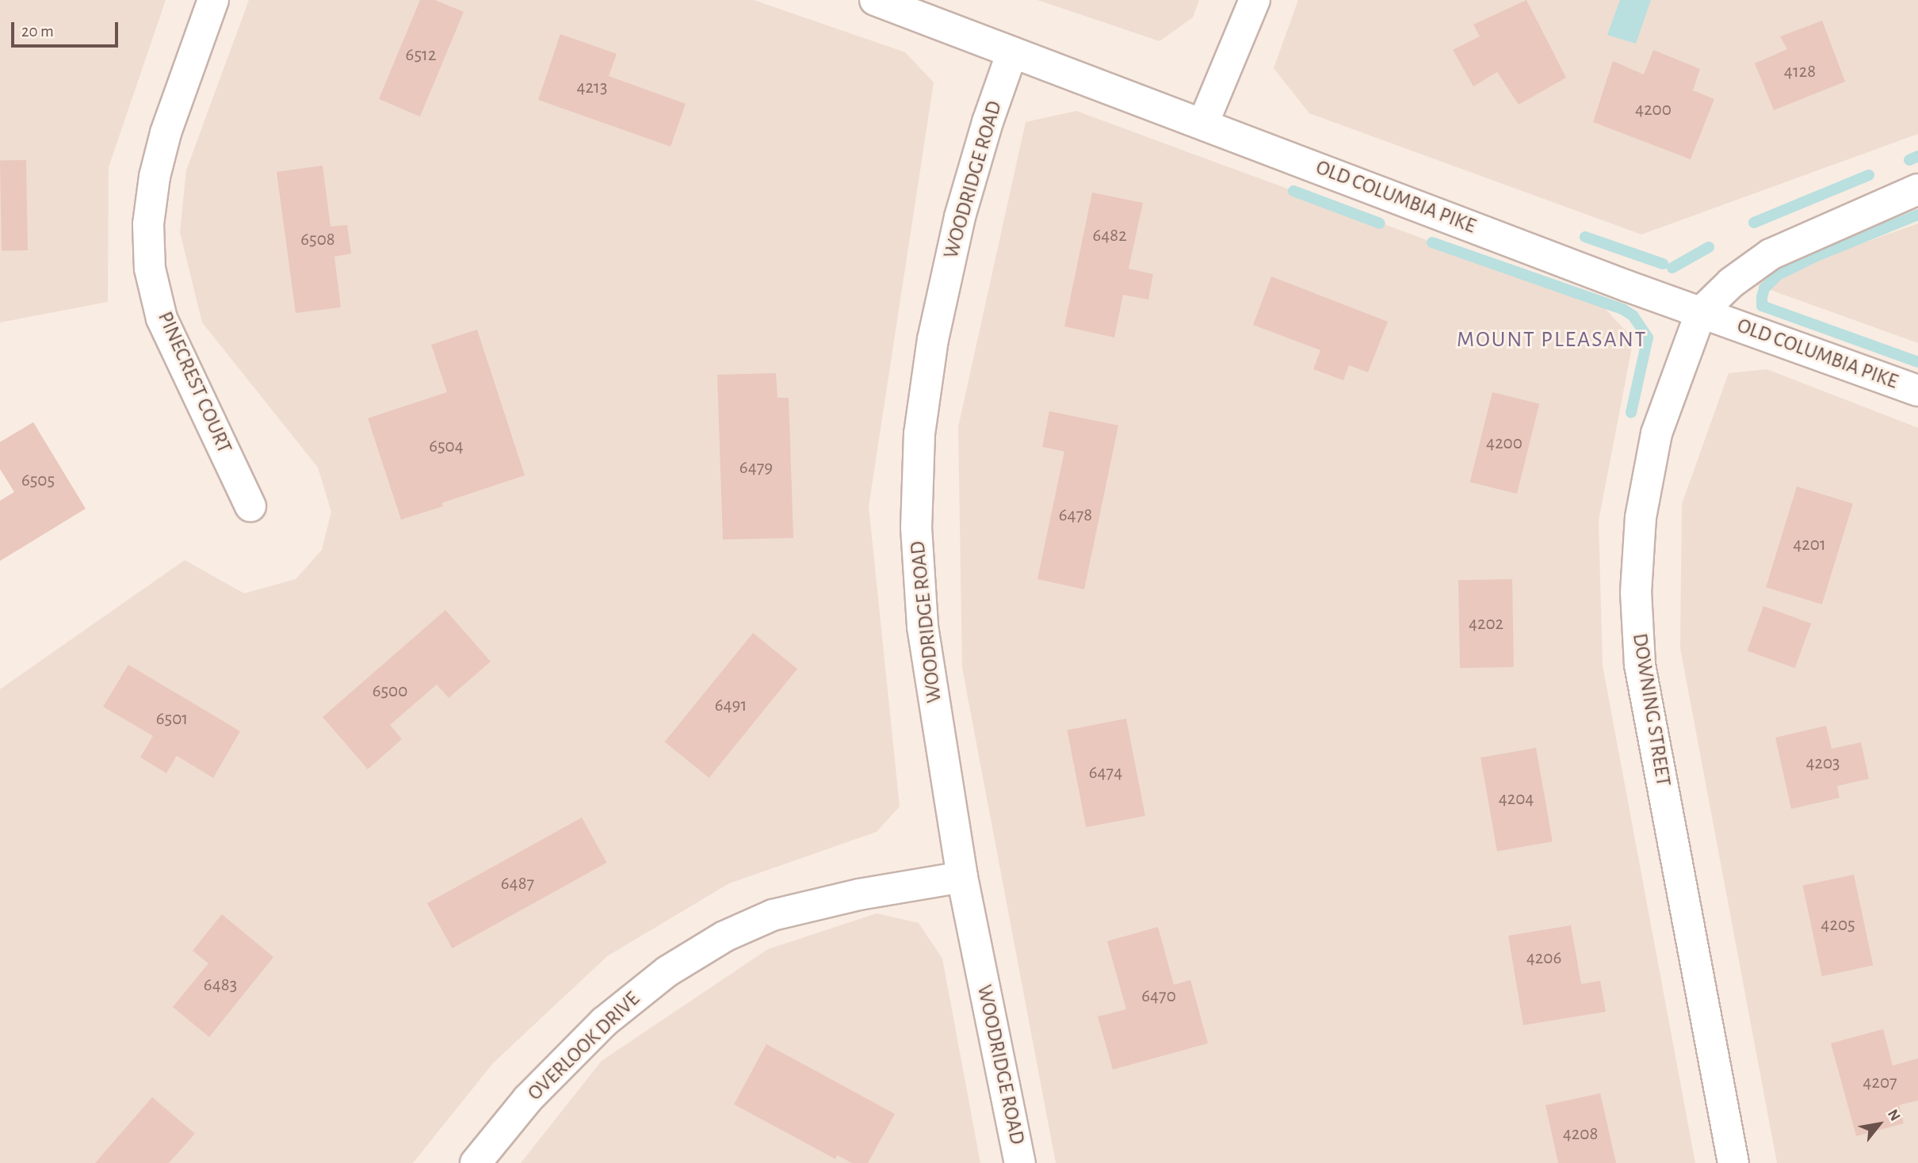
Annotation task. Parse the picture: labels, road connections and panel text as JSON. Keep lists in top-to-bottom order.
{
  "streets": {
    "street": [
      "WOODRIDGE ROAD",
      "OLD COLUMBIA PIKE",
      "PINECREST COURT",
      "DOWNING STREET",
      "OVERLOOK DRIVE"
    ]
  },
  "crossings": [
    ["WOODRIDGE ROAD", "OLD COLUMBIA PIKE"],
    ["WOODRIDGE ROAD", "OVERLOOK DRIVE"],
    ["OLD COLUMBIA PIKE", "DOWNING STREET"]
  ],
  "districts": ["MOUNT PLEASANT"],
  "house_numbers": [
    "6512",
    "4128",
    "4213",
    "4200",
    "6482",
    "6508",
    "4200",
    "6504",
    "6479",
    "6505",
    "6478",
    "4201",
    "4202",
    "6500",
    "6491",
    "6501",
    "4203",
    "6474",
    "4204",
    "6487",
    "4205",
    "4206",
    "6483",
    "6470",
    "4207",
    "4208"
  ],
  "scale_bar": "20 m",
  "north": "top right"
}
